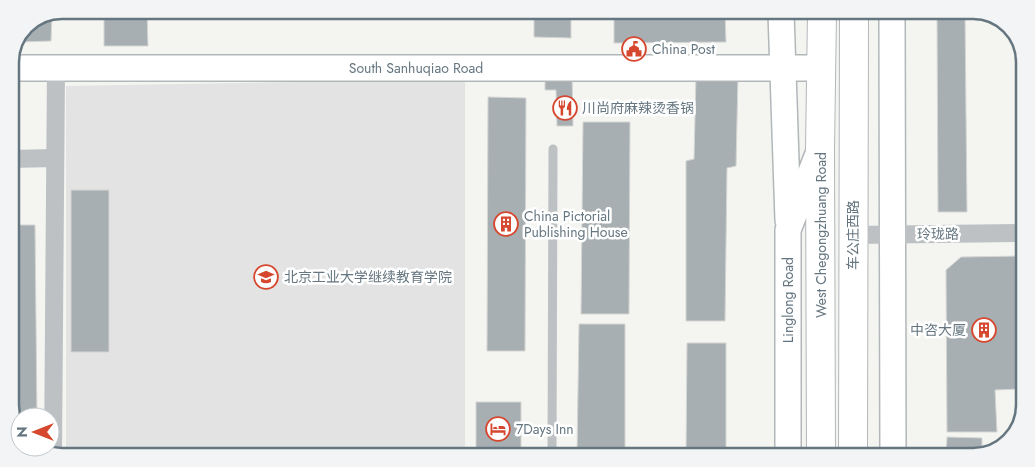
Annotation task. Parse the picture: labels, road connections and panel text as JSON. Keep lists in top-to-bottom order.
{
  "streets": {
    "main road": ["West Chegongzhuang Road", "车公庄西路"],
    "street": ["South Sanhuqiao Road", "玲珑路", "Linglong Road"]
  },
  "crossings": [
    ["South Sanhuqiao Road", "West Chegongzhuang Road"],
    ["玲珑路", "车公庄西路"],
    ["West Chegongzhuang Road", "Linglong Road"]
  ],
  "places": {
    "public building": ["China Post"],
    "restaurant": ["川尚府麻辣烫香锅"],
    "building": ["China Pictorial Publishing House", "中咨大厦"],
    "school or university": ["北京工业大学继续教育学院"],
    "hotel": ["7Days Inn"]
  },
  "north": "left"
}
